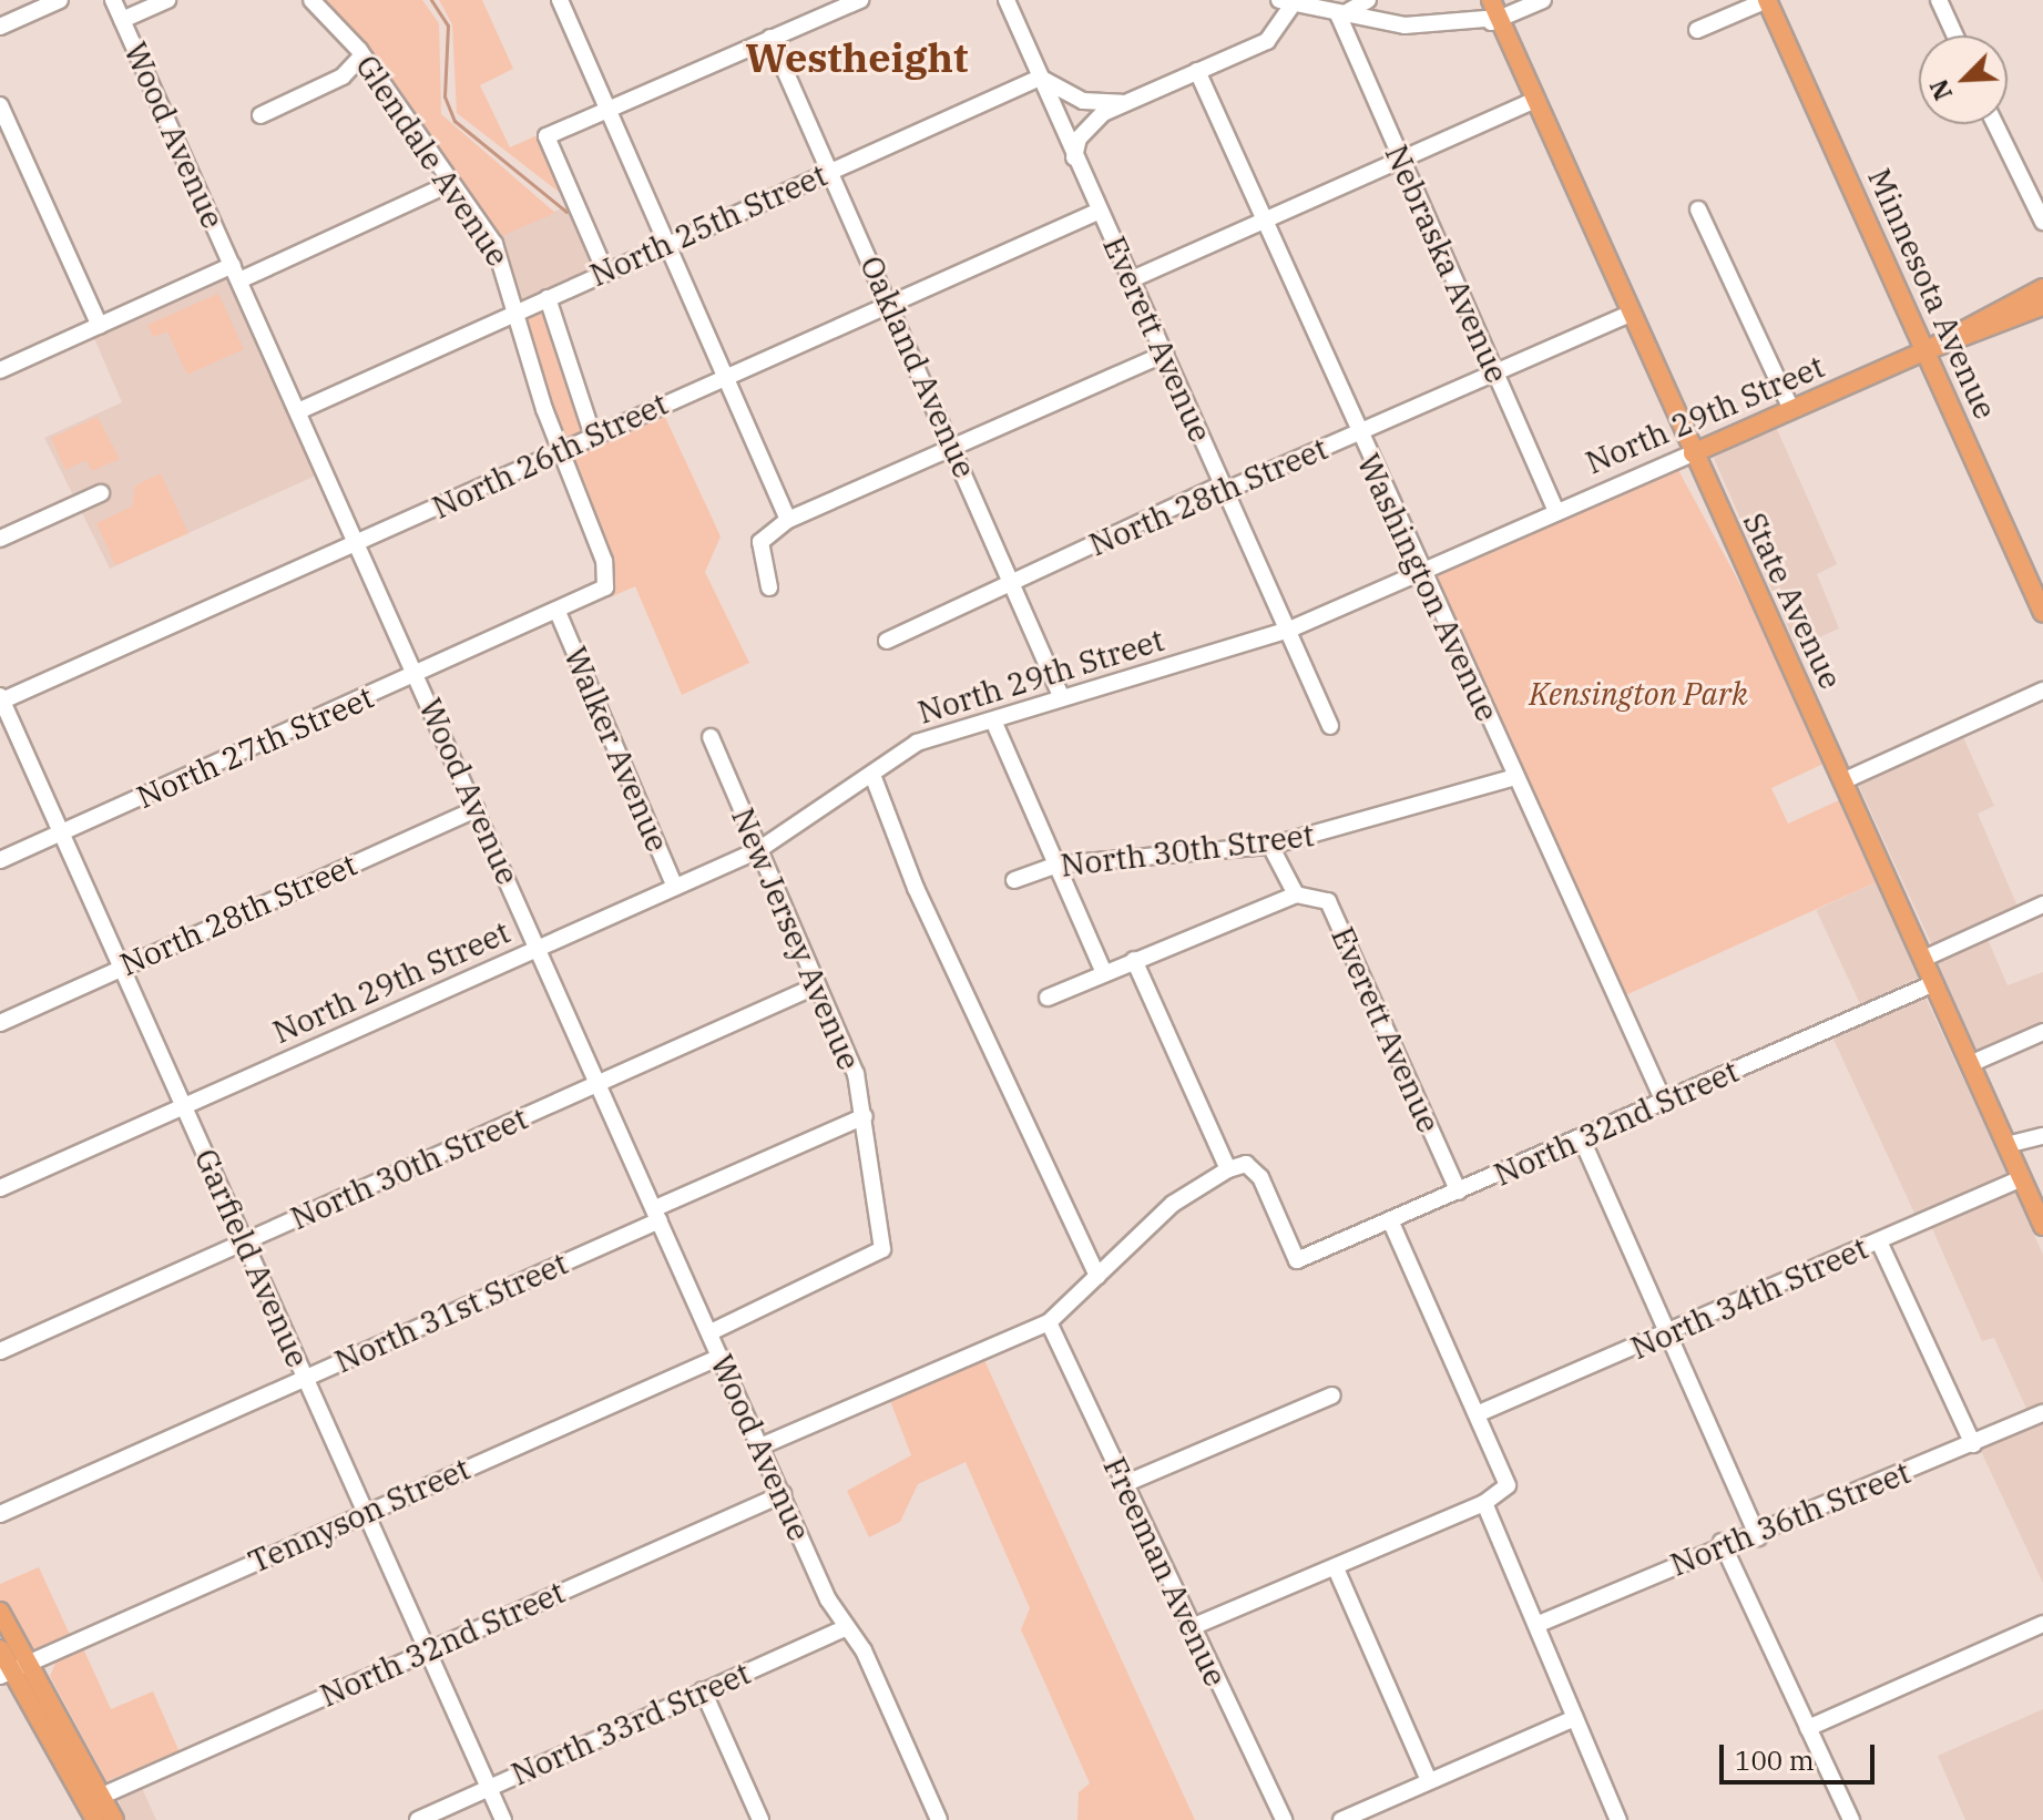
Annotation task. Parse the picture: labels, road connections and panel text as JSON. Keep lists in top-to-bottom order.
{
  "streets": {
    "main road": ["Minnesota Avenue", "North 29th Street", "State Avenue"],
    "street": [
      "Wood Avenue",
      "Glendale Avenue",
      "North 25th Street",
      "Nebraska Avenue",
      "Everett Avenue",
      "Oakland Avenue",
      "North 26th Street",
      "North 28th Street",
      "Washington Avenue",
      "North 27th Street",
      "Walker Avenue",
      "North 30th Street",
      "New Jersey Avenue",
      "North 32nd Street",
      "Garfield Avenue",
      "North 34th Street",
      "North 31st Street",
      "Tennyson Street",
      "North 36th Street",
      "Freeman Avenue",
      "North 33rd Street"
    ]
  },
  "crossings": [
    ["Wood Avenue", "North 25th Street"],
    ["Wood Avenue", "North 29th Street"],
    ["Wood Avenue", "North 26th Street"],
    ["Wood Avenue", "North 28th Street"],
    ["Wood Avenue", "North 27th Street"],
    ["Wood Avenue", "North 30th Street"],
    ["Wood Avenue", "New Jersey Avenue"],
    ["Wood Avenue", "North 32nd Street"],
    ["Wood Avenue", "North 31st Street"],
    ["Wood Avenue", "Tennyson Street"],
    ["Wood Avenue", "North 33rd Street"],
    ["Glendale Avenue", "North 25th Street"],
    ["Glendale Avenue", "North 26th Street"],
    ["Glendale Avenue", "North 27th Street"],
    ["North 25th Street", "Everett Avenue"],
    ["North 25th Street", "Oakland Avenue"],
    ["Nebraska Avenue", "North 29th Street"],
    ["Nebraska Avenue", "North 28th Street"],
    ["Minnesota Avenue", "North 29th Street"],
    ["Everett Avenue", "North 29th Street"],
    ["Everett Avenue", "North 26th Street"],
    ["Everett Avenue", "North 28th Street"],
    ["Everett Avenue", "North 32nd Street"],
    ["Oakland Avenue", "North 29th Street"],
    ["Oakland Avenue", "North 26th Street"],
    ["Oakland Avenue", "North 28th Street"],
    ["North 29th Street", "Washington Avenue"],
    ["North 29th Street", "State Avenue"],
    ["North 29th Street", "Walker Avenue"],
    ["North 29th Street", "New Jersey Avenue"],
    ["North 29th Street", "Garfield Avenue"],
    ["North 26th Street", "Garfield Avenue"],
    ["North 28th Street", "Washington Avenue"],
    ["North 28th Street", "State Avenue"],
    ["North 28th Street", "Garfield Avenue"],
    ["Washington Avenue", "North 30th Street"],
    ["Washington Avenue", "North 32nd Street"],
    ["State Avenue", "North 32nd Street"],
    ["State Avenue", "North 34th Street"],
    ["North 27th Street", "Walker Avenue"],
    ["North 27th Street", "Garfield Avenue"],
    ["North 30th Street", "New Jersey Avenue"],
    ["North 30th Street", "Garfield Avenue"],
    ["New Jersey Avenue", "North 31st Street"],
    ["North 32nd Street", "Garfield Avenue"],
    ["Garfield Avenue", "North 31st Street"],
    ["Garfield Avenue", "Tennyson Street"],
    ["Garfield Avenue", "North 33rd Street"]
  ],
  "districts": ["Westheight"],
  "parks": ["Kensington Park"],
  "scale_bar": "100 m",
  "north": "bottom left"
}
